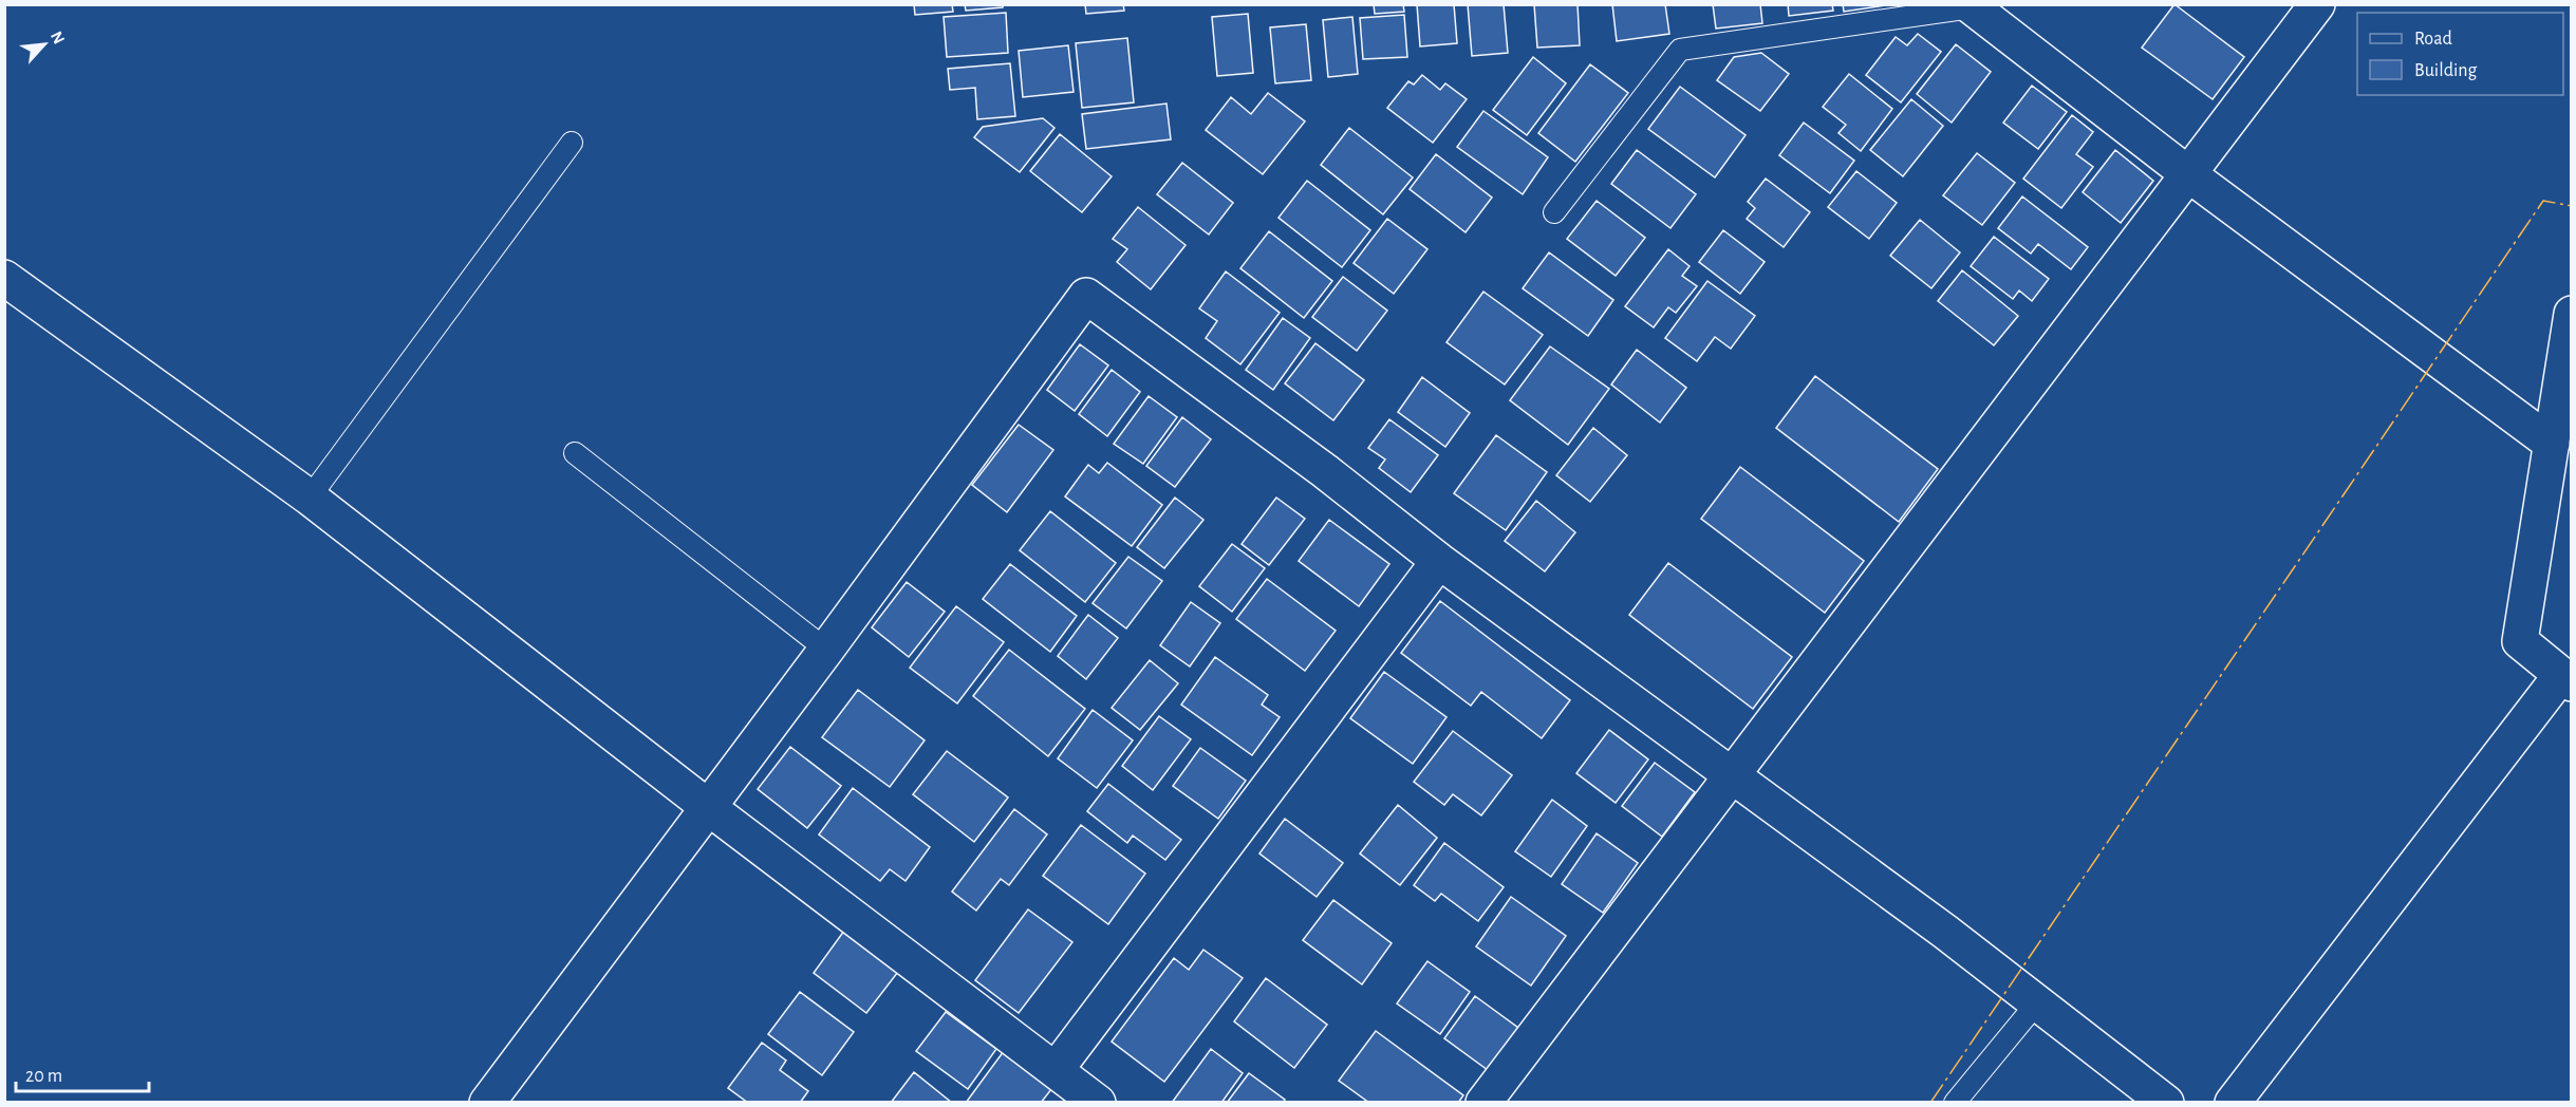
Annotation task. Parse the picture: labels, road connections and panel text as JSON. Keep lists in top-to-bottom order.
{
  "legend": ["Road", "Building"],
  "scale_bar": "20 m",
  "north": "top right"
}
